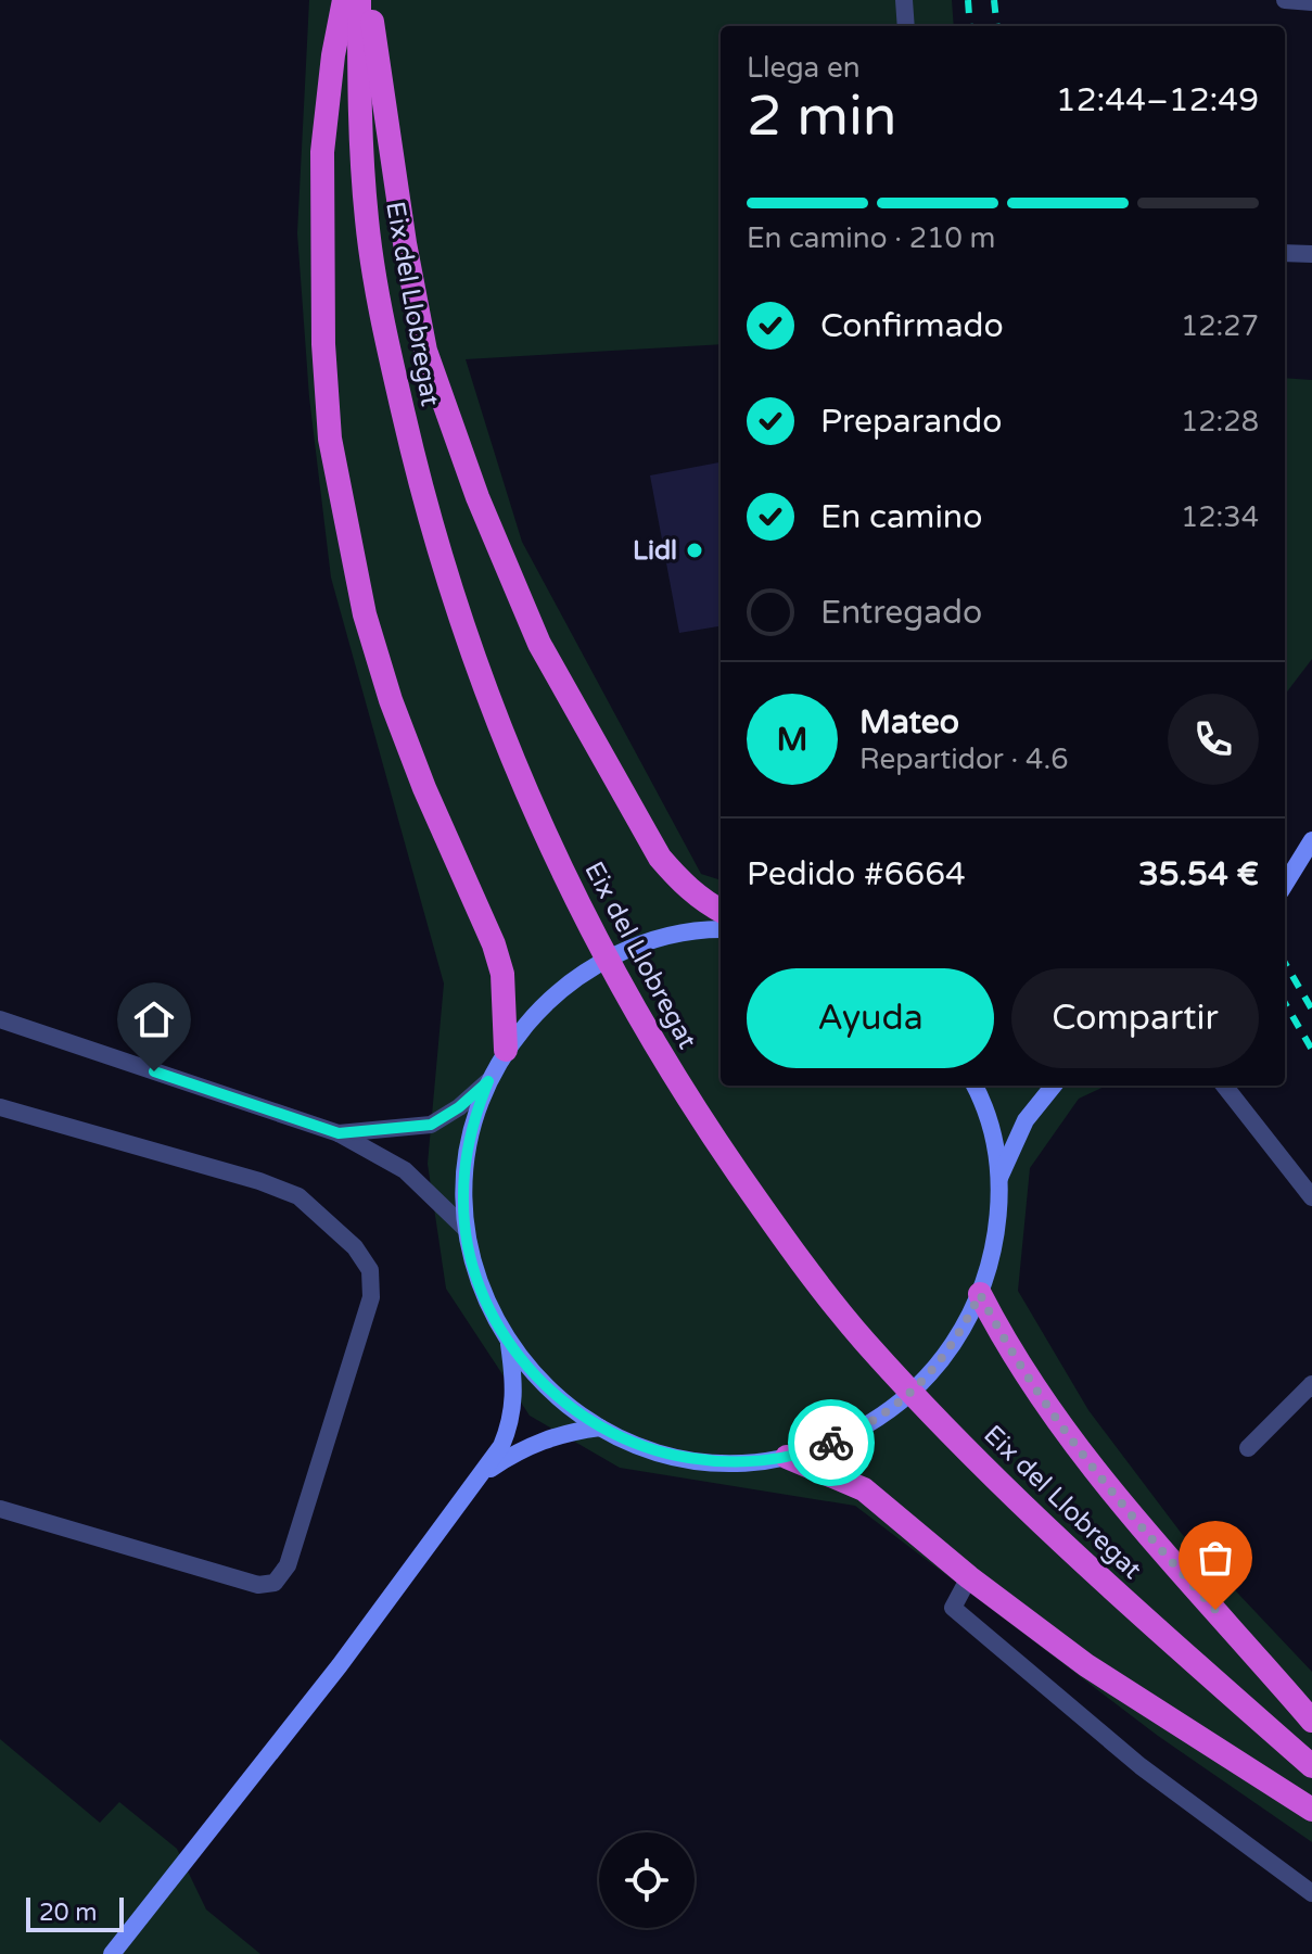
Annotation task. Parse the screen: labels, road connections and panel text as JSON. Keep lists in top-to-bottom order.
{
  "streets": {
    "highway": ["Eix del Llobregat"]
  },
  "places": ["Lidl"],
  "scale_bar": "20 m",
  "page": {
    "heading": ["2 min", "Llega en", "12:44–12:49"],
    "panel": [
      "Mateo",
      "Repartidor · 4.6",
      "Pedido #6664",
      "35.54 €"
    ],
    "bar": "En camino · 210 m",
    "list": [
      ["Confirmado", "12:27"],
      ["Preparando", "12:28"],
      ["En camino", "12:34"],
      "Entregado"
    ],
    "round": "M",
    "buttons": ["Ayuda", "Compartir"],
    "scale": "20 m"
  }
}
